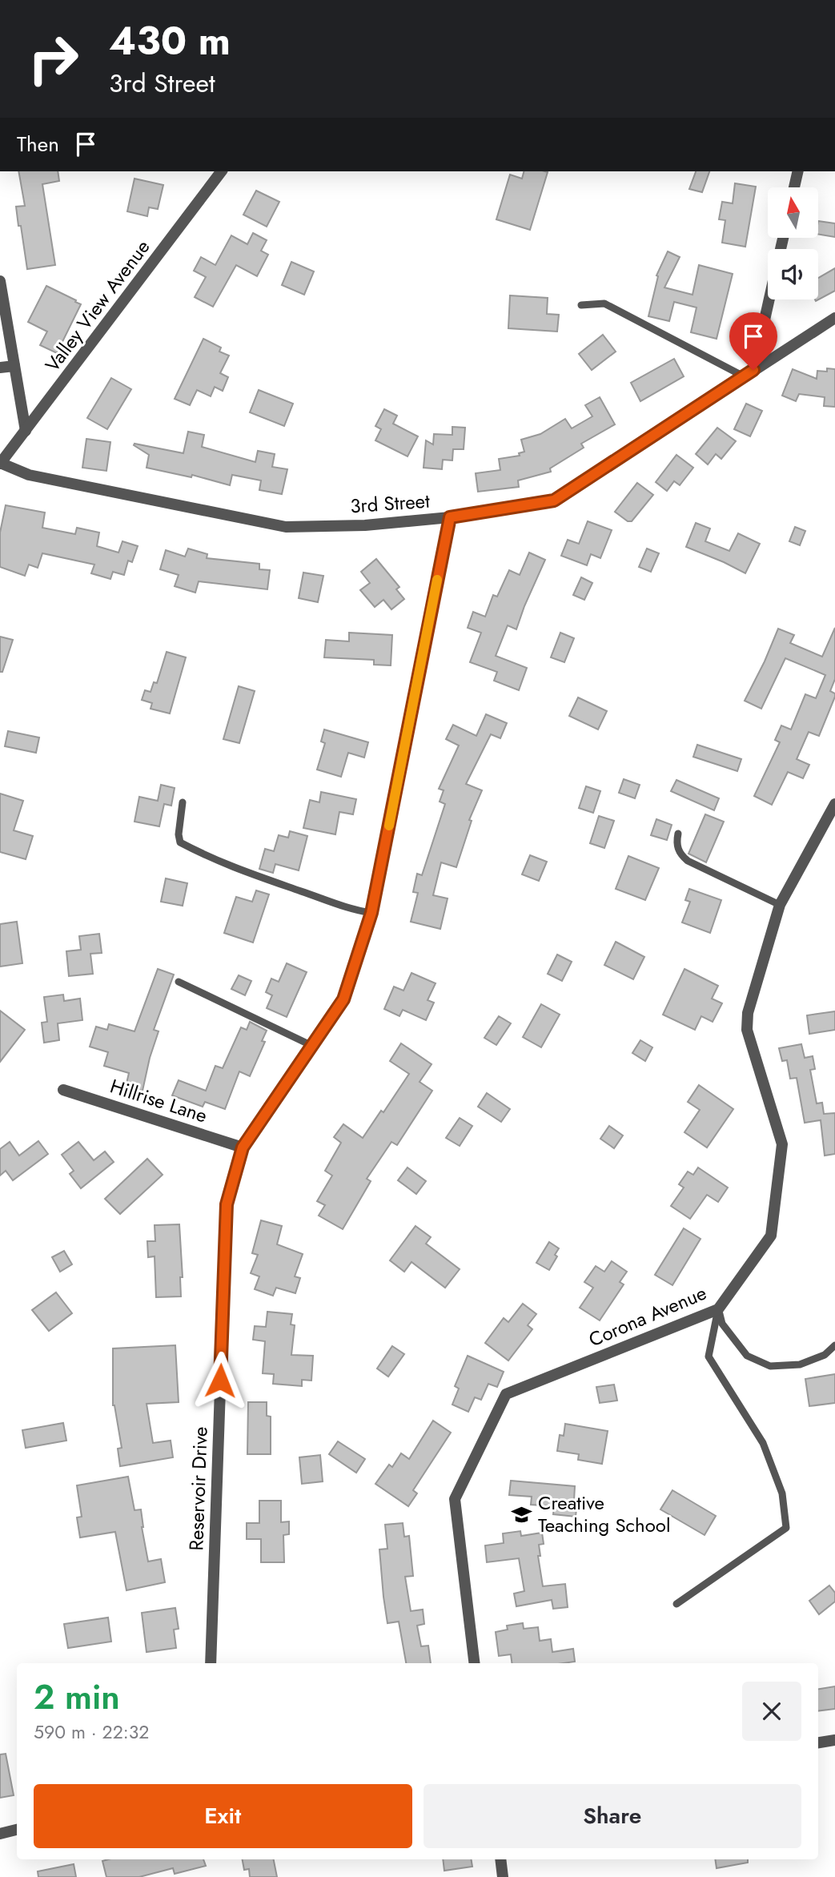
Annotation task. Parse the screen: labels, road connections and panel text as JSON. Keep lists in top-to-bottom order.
{
  "streets": {
    "street": [
      "Valley View Avenue",
      "3rd Street",
      "Hillrise Lane",
      "Corona Avenue",
      "Reservoir Drive"
    ]
  },
  "crossings": [
    ["Valley View Avenue", "3rd Street"],
    ["3rd Street", "Reservoir Drive"],
    ["Hillrise Lane", "Reservoir Drive"]
  ],
  "places": {
    "school or university": ["Creative Teaching School"]
  },
  "north": "top",
  "page": {
    "turn": ["430 m", "3rd Street"],
    "then": "Then",
    "heading": ["2 min", "590 m · 22:32"],
    "buttons": ["Exit", "Share"]
  }
}
